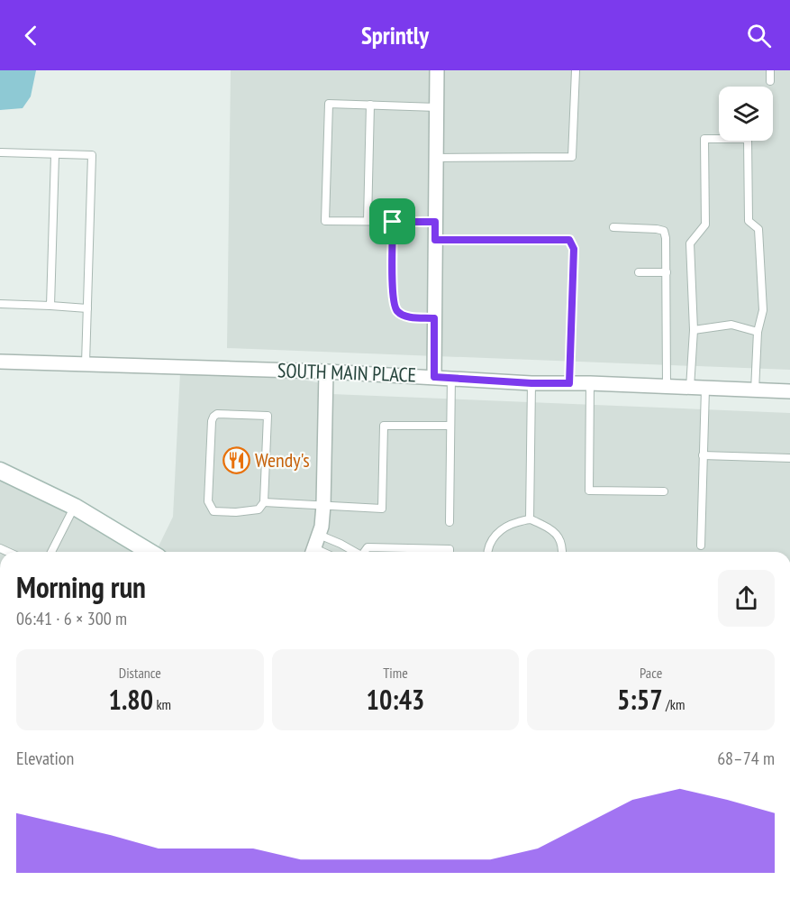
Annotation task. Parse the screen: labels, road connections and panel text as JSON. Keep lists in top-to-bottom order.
{
  "streets": {
    "street": ["SOUTH MAIN PLACE"]
  },
  "places": {
    "restaurant": ["Wendy's"]
  },
  "page": {
    "header": "Sprintly",
    "heading": ["Morning run", "06:41 · 6 × 300 m"],
    "stats": [
      ["Distance", "1.80 km"],
      ["Time", "10:43"],
      ["Pace", "5:57 /km"]
    ],
    "chart": ["Elevation", "68–74 m"]
  }
}
